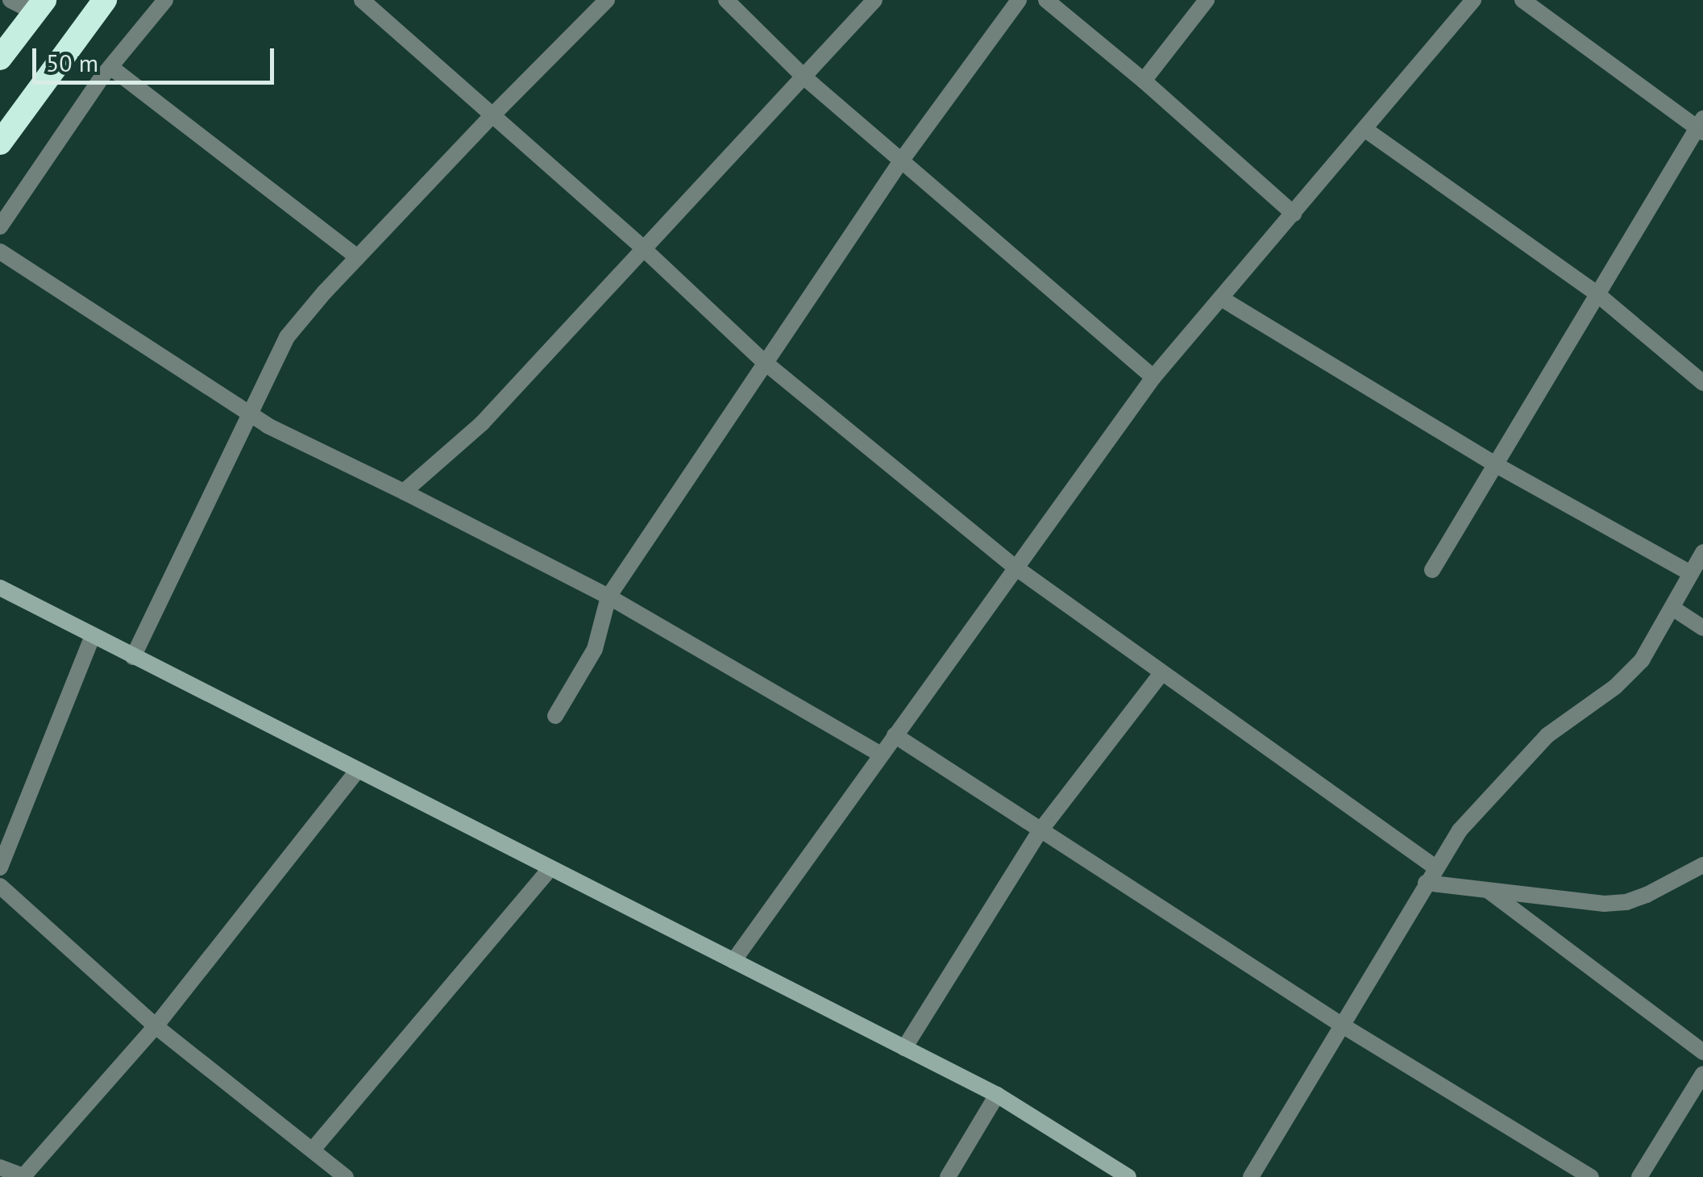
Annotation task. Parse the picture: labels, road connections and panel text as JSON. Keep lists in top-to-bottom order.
{
  "scale_bar": "50 m"
}
